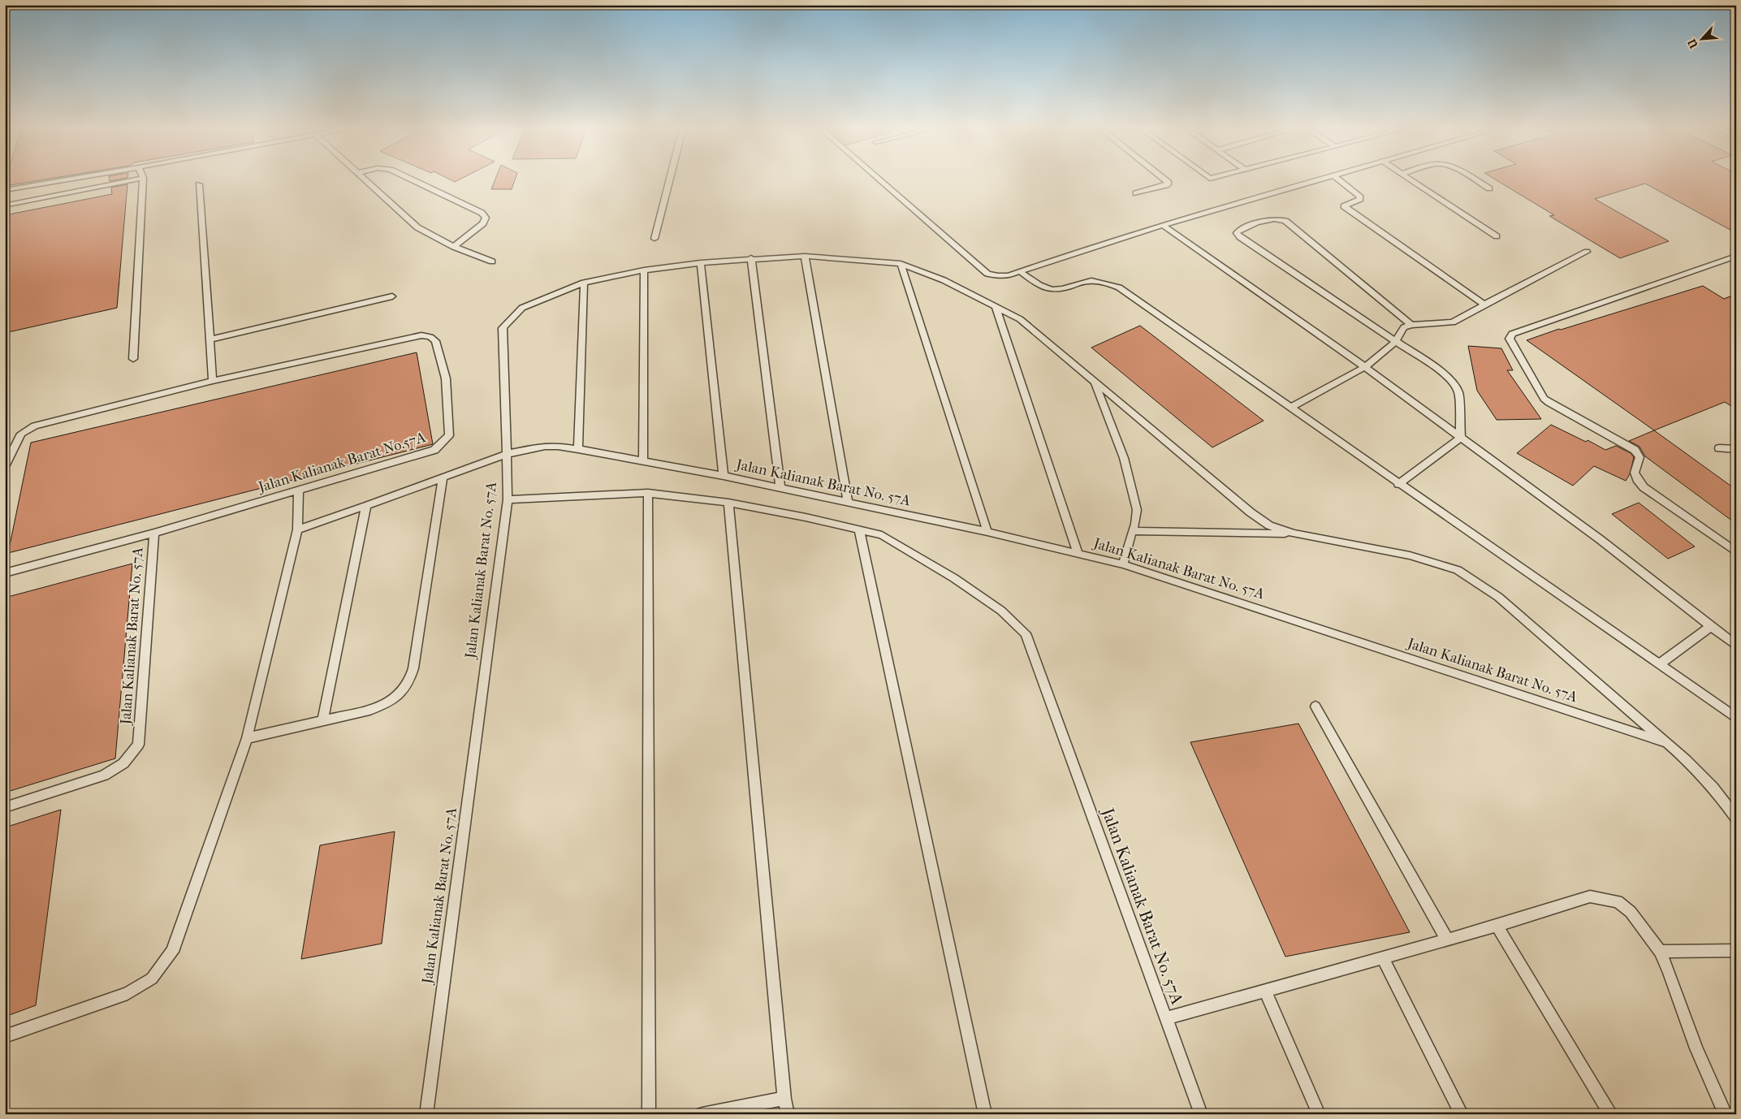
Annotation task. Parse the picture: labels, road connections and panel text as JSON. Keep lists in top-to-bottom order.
{
  "streets": {
    "lane": ["Jalan Kalianak Barat No.57A", "Jalan Kalianak Barat No. 57A"]
  },
  "crossings": [
    ["Jalan Kalianak Barat No.57A", "Jalan Kalianak Barat No. 57A"]
  ],
  "north": "bottom left"
}
